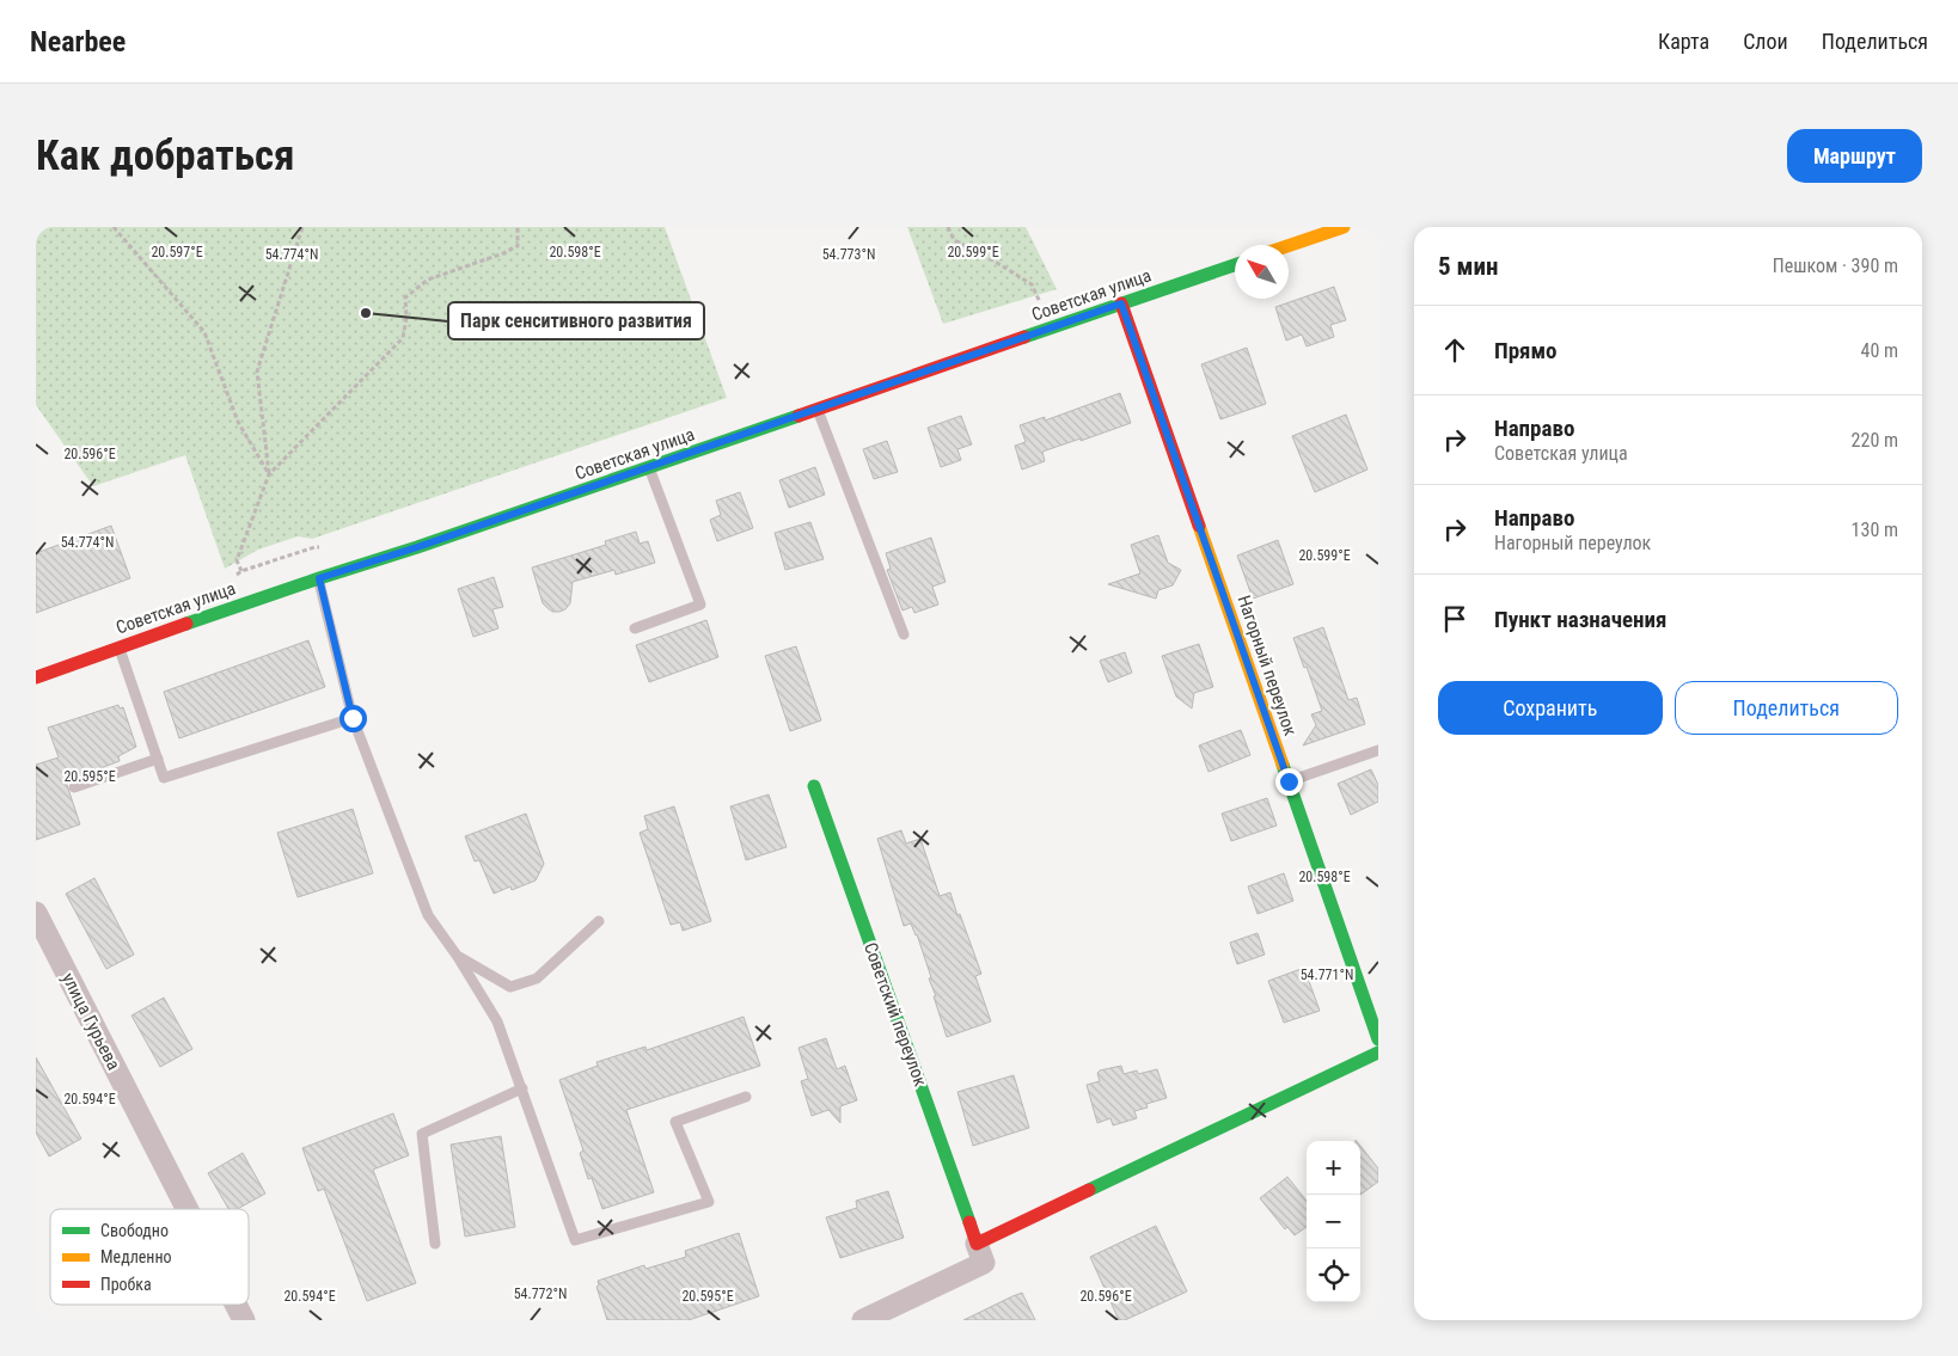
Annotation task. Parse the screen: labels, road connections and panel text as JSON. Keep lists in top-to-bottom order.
{
  "streets": {
    "street": [
      "Советская улица",
      "Нагорный переулок",
      "Советский переулок",
      "улица Гурьева"
    ]
  },
  "crossings": [
    ["Советская улица", "Нагорный переулок"]
  ],
  "places": ["Парк сенситивного развития"],
  "legend": ["Свободно", "Медленно", "Пробка"],
  "north": "top left",
  "page": {
    "header": "Nearbee",
    "nav": ["Карта", "Слои", "Поделиться"],
    "buttons": [
      "Маршрут",
      ["Сохранить", "Поделиться"]
    ],
    "title": "Как добраться",
    "heading": ["5 мин", "Пешком · 390 m"],
    "list": [
      ["Прямо", "40 m"],
      ["Направо", "Советская улица", "220 m"],
      ["Направо", "Нагорный переулок", "130 m"],
      "Пункт назначения"
    ],
    "map_buttons": ["+", "−"]
  },
  "coordinates": [
    "20.597°E",
    "20.598°E",
    "20.599°E",
    "54.774°N",
    "54.773°N",
    "20.596°E",
    "20.595°E",
    "54.771°N",
    "20.594°E",
    "54.772°N"
  ]
}
